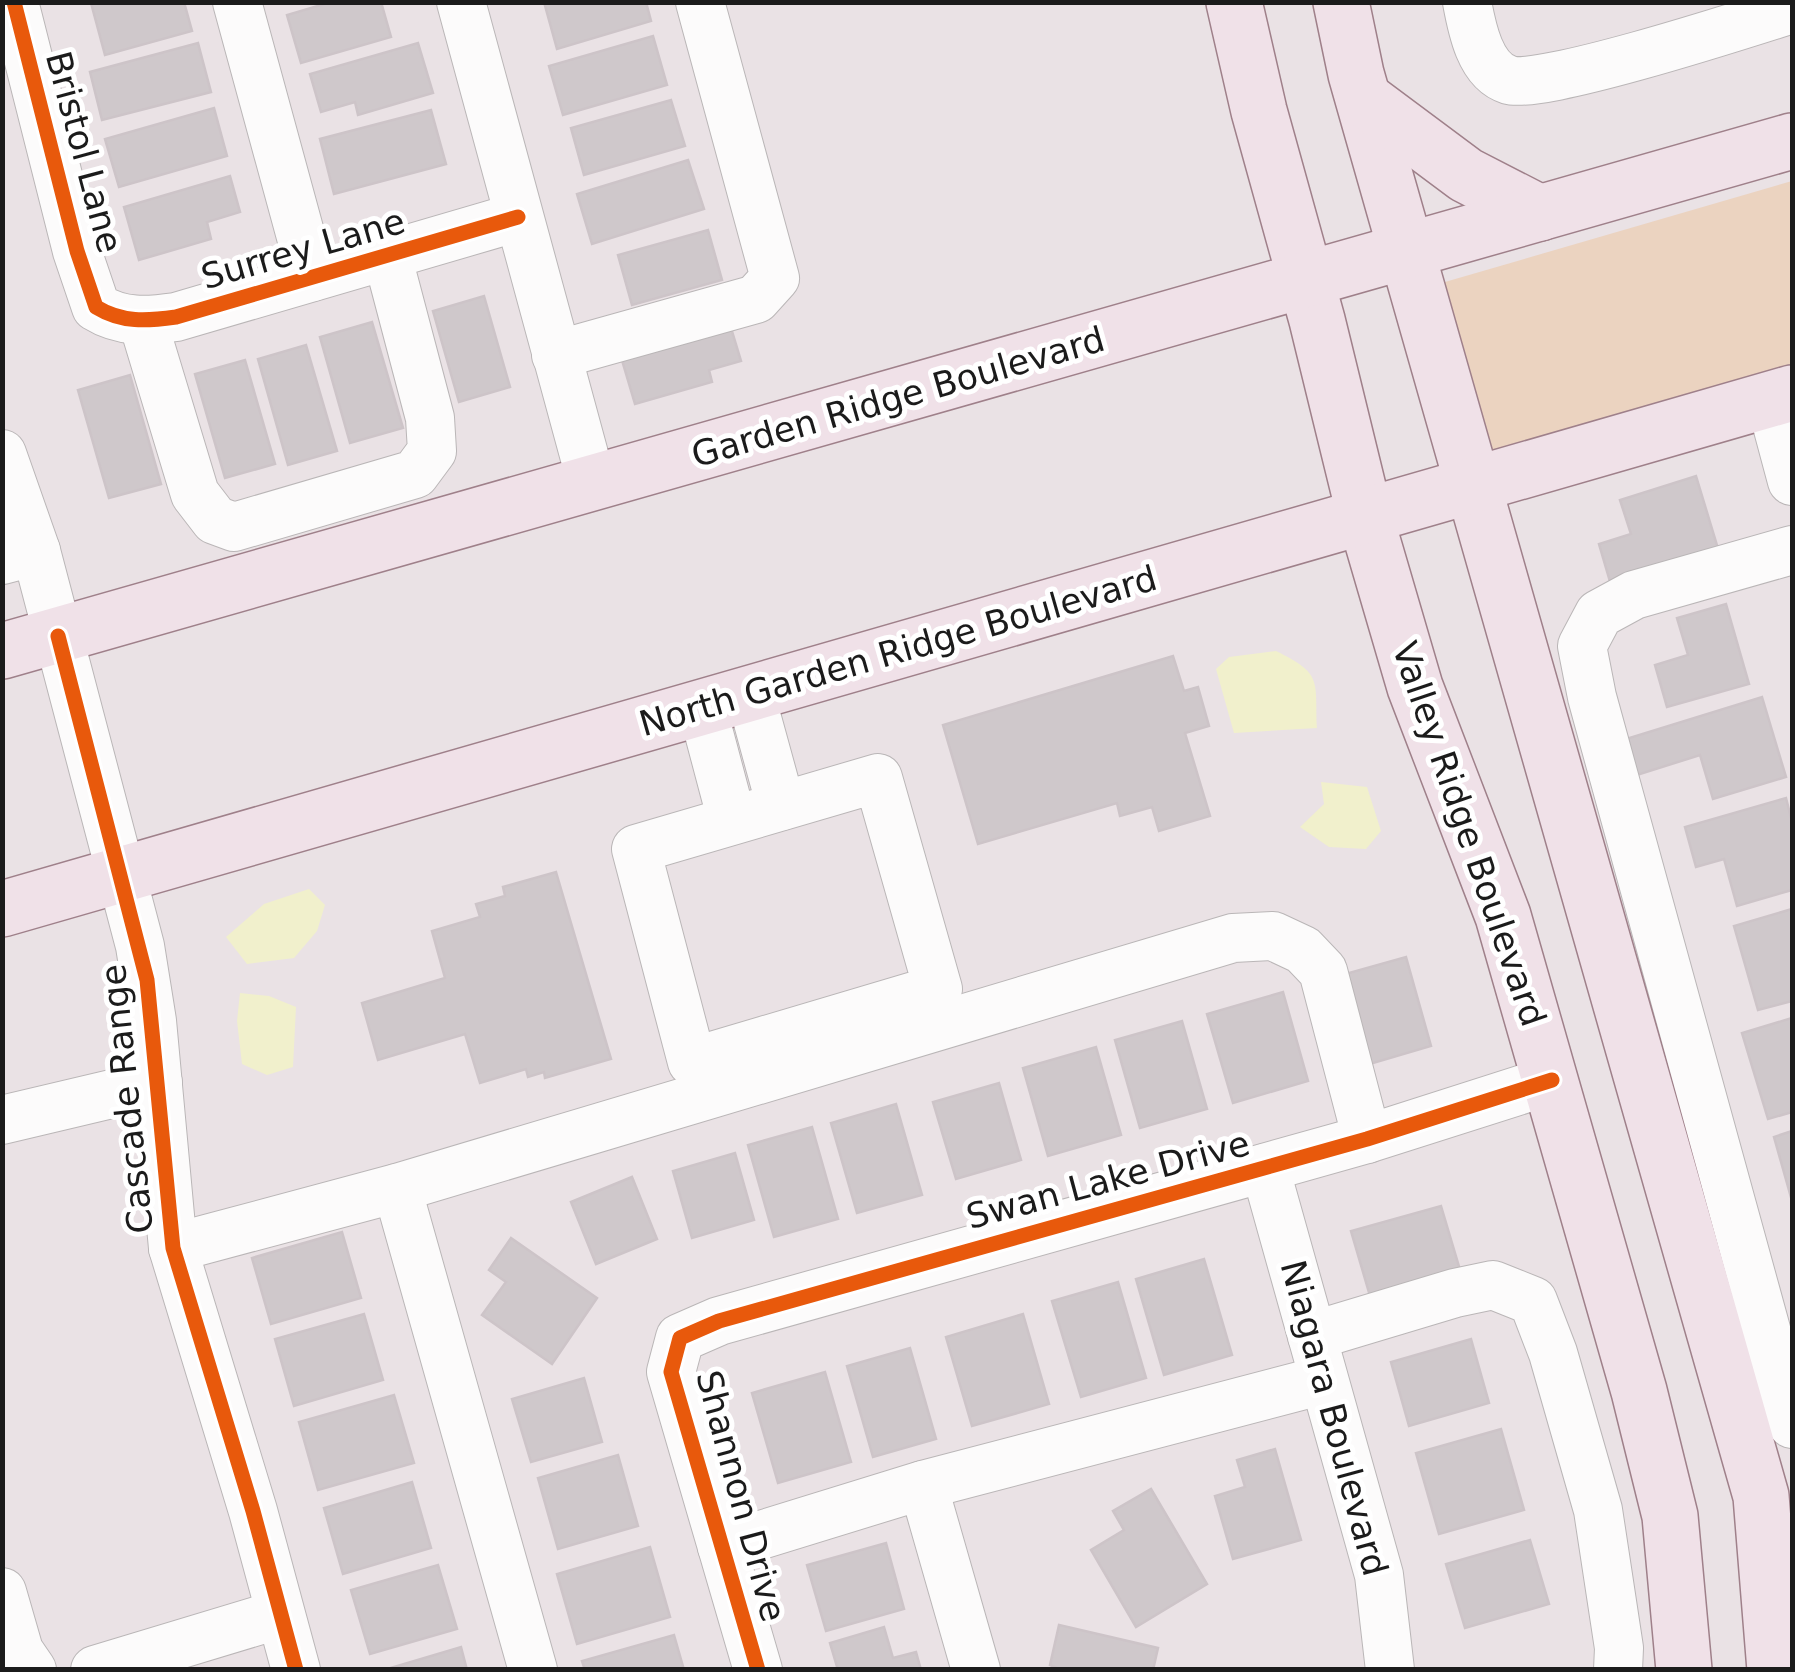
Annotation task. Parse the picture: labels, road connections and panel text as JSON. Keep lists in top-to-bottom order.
{
  "streets": {
    "main road": ["Garden Ridge Boulevard", "North Garden Ridge Boulevard", "Valley Ridge Boulevard"],
    "street": [
      "Bristol Lane",
      "Surrey Lane",
      "Cascade Range",
      "Swan Lake Drive",
      "Niagara Boulevard",
      "Shannon Drive"
    ]
  },
  "crossings": [
    ["Bristol Lane", "Surrey Lane"],
    ["Garden Ridge Boulevard", "Valley Ridge Boulevard"],
    ["Garden Ridge Boulevard", "Cascade Range"],
    ["North Garden Ridge Boulevard", "Valley Ridge Boulevard"],
    ["North Garden Ridge Boulevard", "Cascade Range"],
    ["Valley Ridge Boulevard", "Swan Lake Drive"],
    ["Swan Lake Drive", "Niagara Boulevard"],
    ["Swan Lake Drive", "Shannon Drive"]
  ]
}
